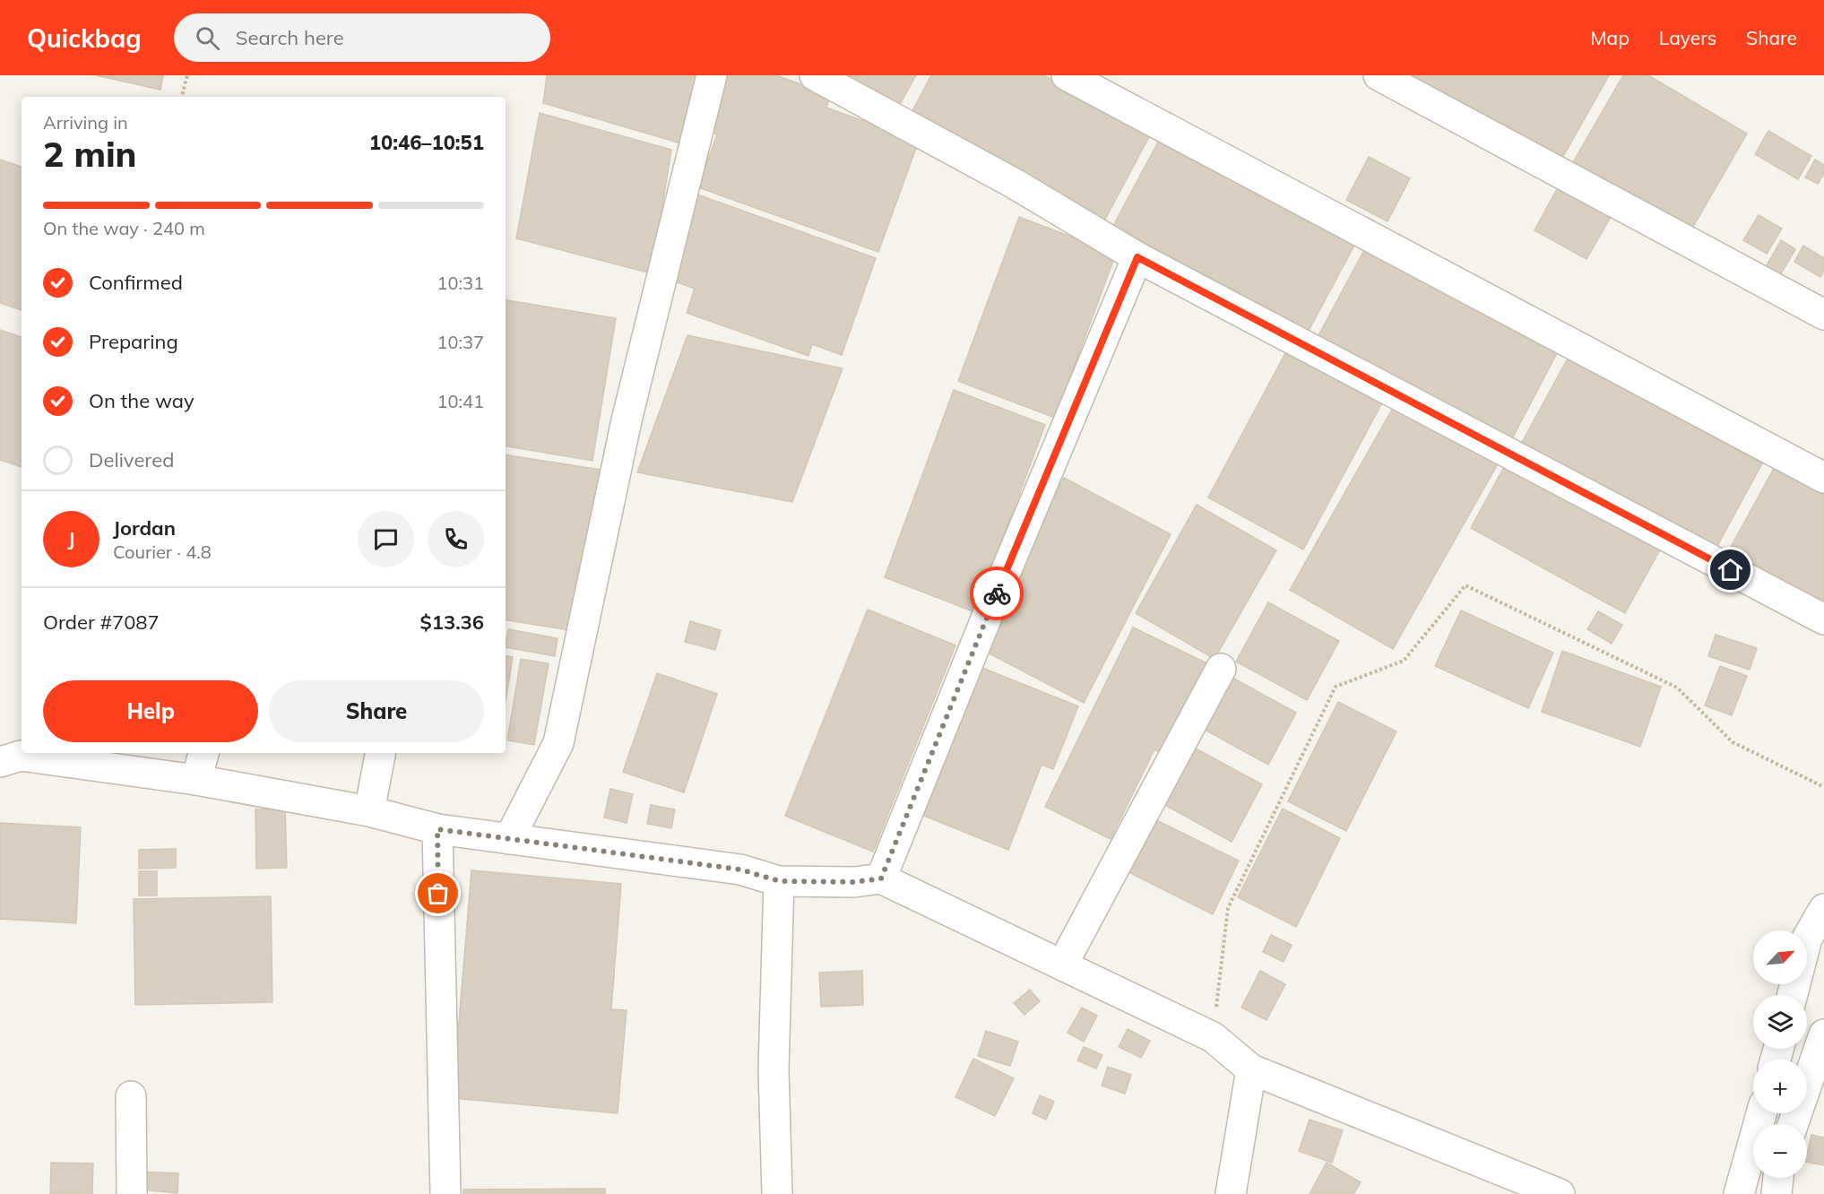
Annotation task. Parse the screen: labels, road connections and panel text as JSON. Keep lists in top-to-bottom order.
{
  "north": "top right",
  "page": {
    "header": "Quickbag",
    "search": "Search here",
    "nav": ["Map", "Layers", "Share"],
    "heading": ["2 min", "Arriving in", "10:46–10:51"],
    "panel": [
      "Jordan",
      "Courier · 4.8",
      "Order #7087",
      "$13.36"
    ],
    "bar": "On the way · 240 m",
    "list": [
      ["Confirmed", "10:31"],
      ["Preparing", "10:37"],
      ["On the way", "10:41"],
      "Delivered"
    ],
    "round": "J",
    "buttons": ["Help", "Share"],
    "map_buttons": ["+", "−"]
  }
}
